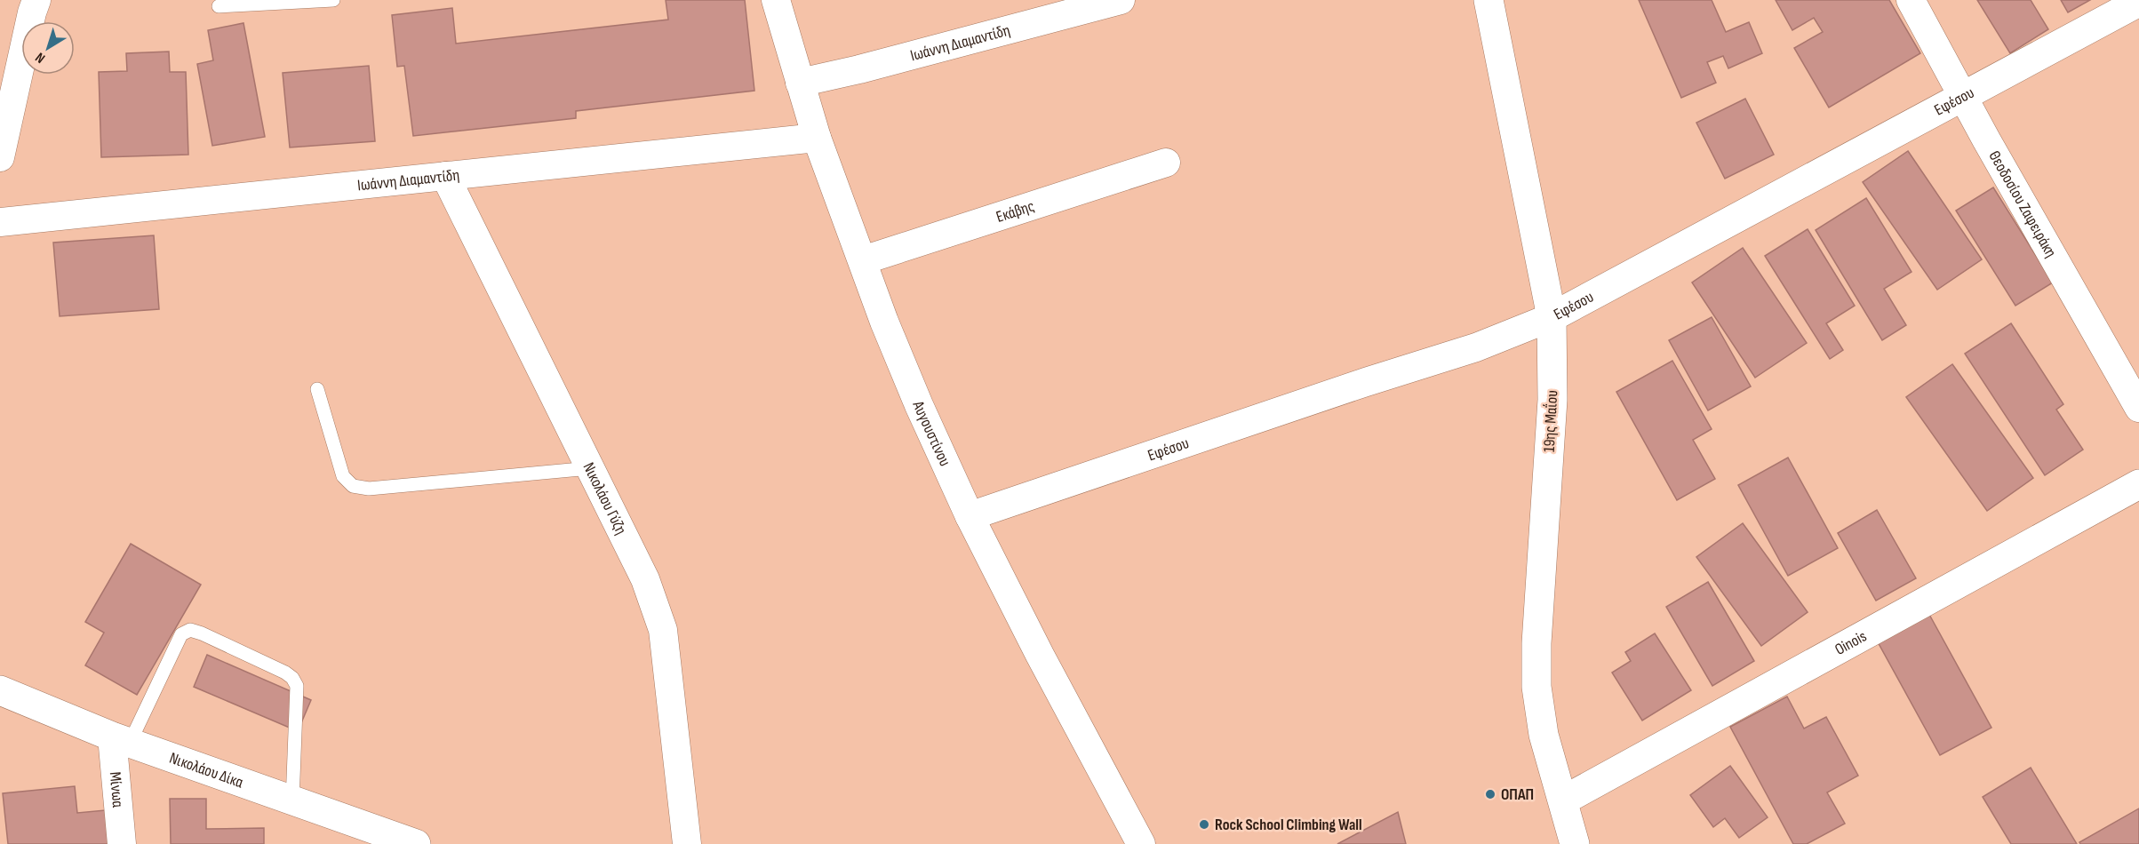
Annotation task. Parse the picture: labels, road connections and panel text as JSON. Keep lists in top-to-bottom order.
{
  "streets": {
    "street": [
      "Ιωάννη Διαμαντίδη",
      "Εφέσου",
      "Θεοδοσίου Ζαφειράκη",
      "Εκάβης",
      "19ης Μαΐου",
      "Αυγουστίνου",
      "Νικολάου Γύζη",
      "Oinois",
      "Νικολάου Δίκα",
      "Μίνωα"
    ]
  },
  "crossings": [
    ["Ιωάννη Διαμαντίδη", "Αυγουστίνου"],
    ["Ιωάννη Διαμαντίδη", "Νικολάου Γύζη"],
    ["Εφέσου", "Θεοδοσίου Ζαφειράκη"],
    ["Εφέσου", "19ης Μαΐου"],
    ["Εφέσου", "Αυγουστίνου"],
    ["Εκάβης", "Αυγουστίνου"],
    ["19ης Μαΐου", "Oinois"],
    ["Νικολάου Δίκα", "Μίνωα"]
  ],
  "places": ["ΟΠΑΠ", "Rock School Climbing Wall"],
  "north": "bottom left"
}
